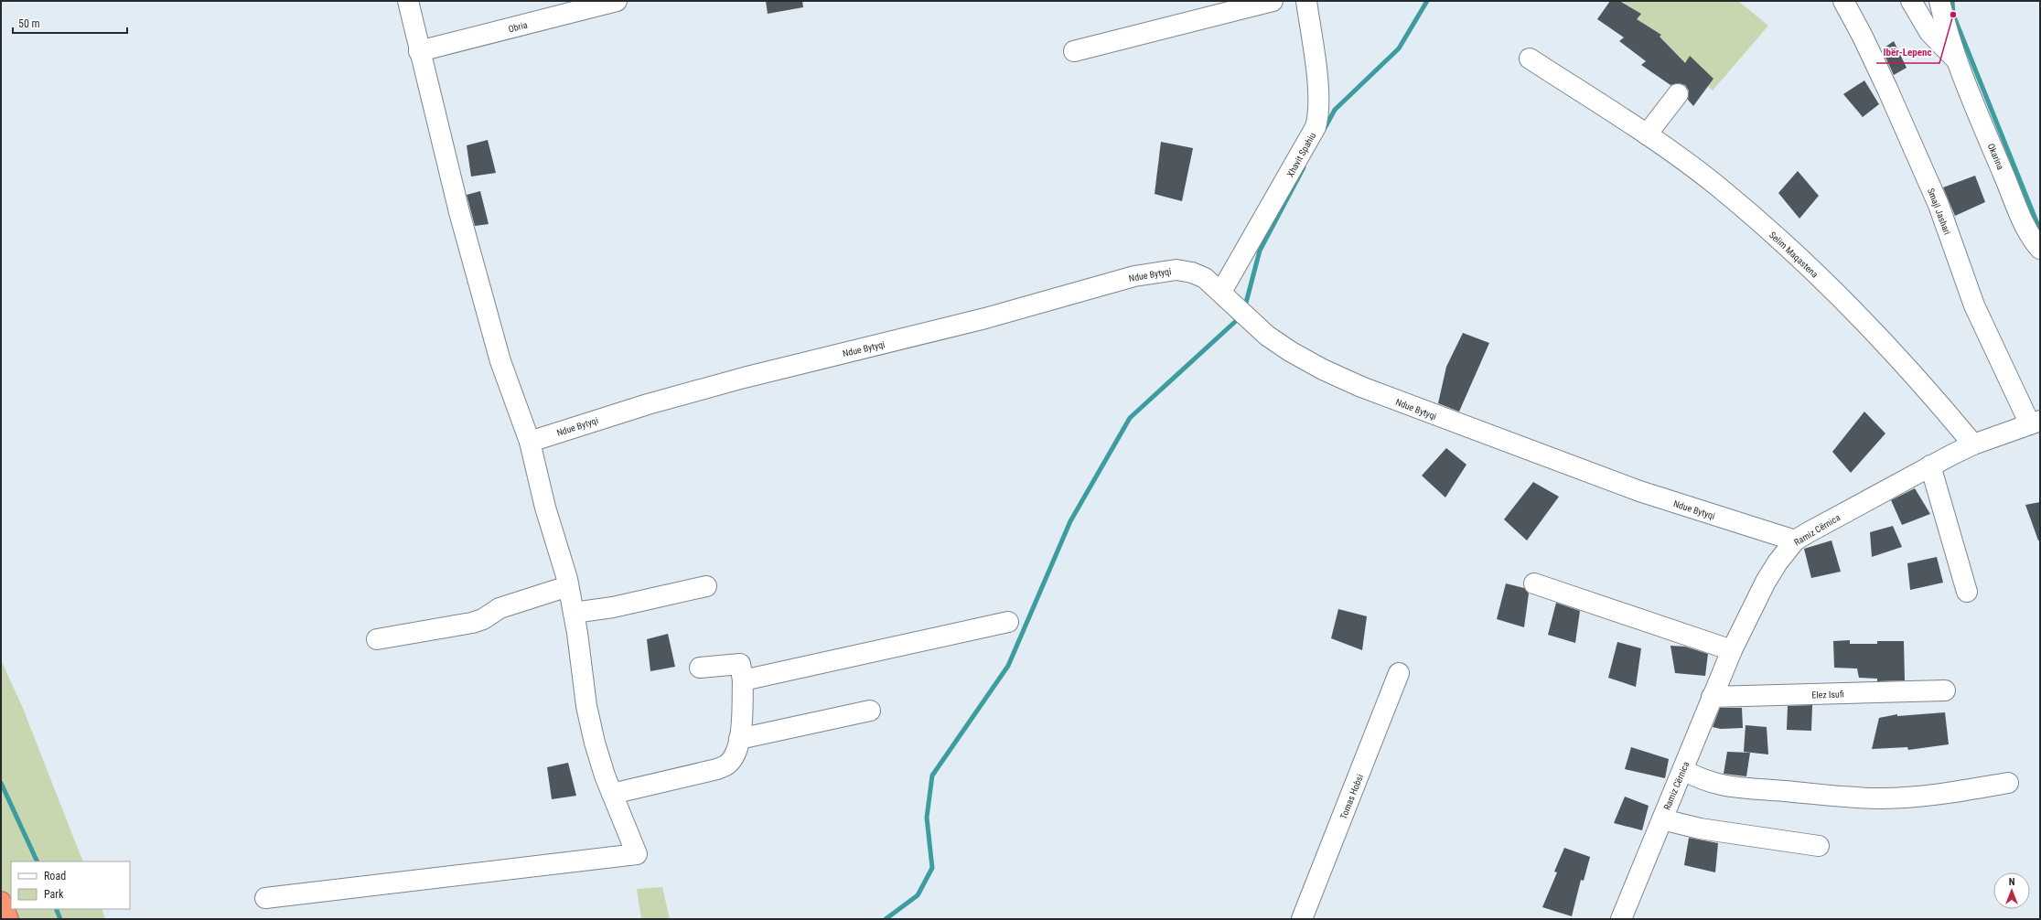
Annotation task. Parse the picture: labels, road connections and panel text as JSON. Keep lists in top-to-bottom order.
{
  "streets": {
    "street": [
      "Obria",
      "Xhavit Spahiu",
      "Okarina",
      "Smajl Jashari",
      "Selim Maqastena",
      "Ndue Bytyqi",
      "Ramiz Cërnica",
      "Elez Isufi",
      "Tomas Hobsi"
    ]
  },
  "crossings": [
    ["Xhavit Spahiu", "Ndue Bytyqi"],
    ["Smajl Jashari", "Ramiz Cërnica"],
    ["Selim Maqastena", "Ramiz Cërnica"],
    ["Ndue Bytyqi", "Ramiz Cërnica"],
    ["Ramiz Cërnica", "Elez Isufi"]
  ],
  "places": ["Ibër-Lepenc"],
  "legend": ["Road", "Park"],
  "scale_bar": "50 m",
  "north": "top"
}
